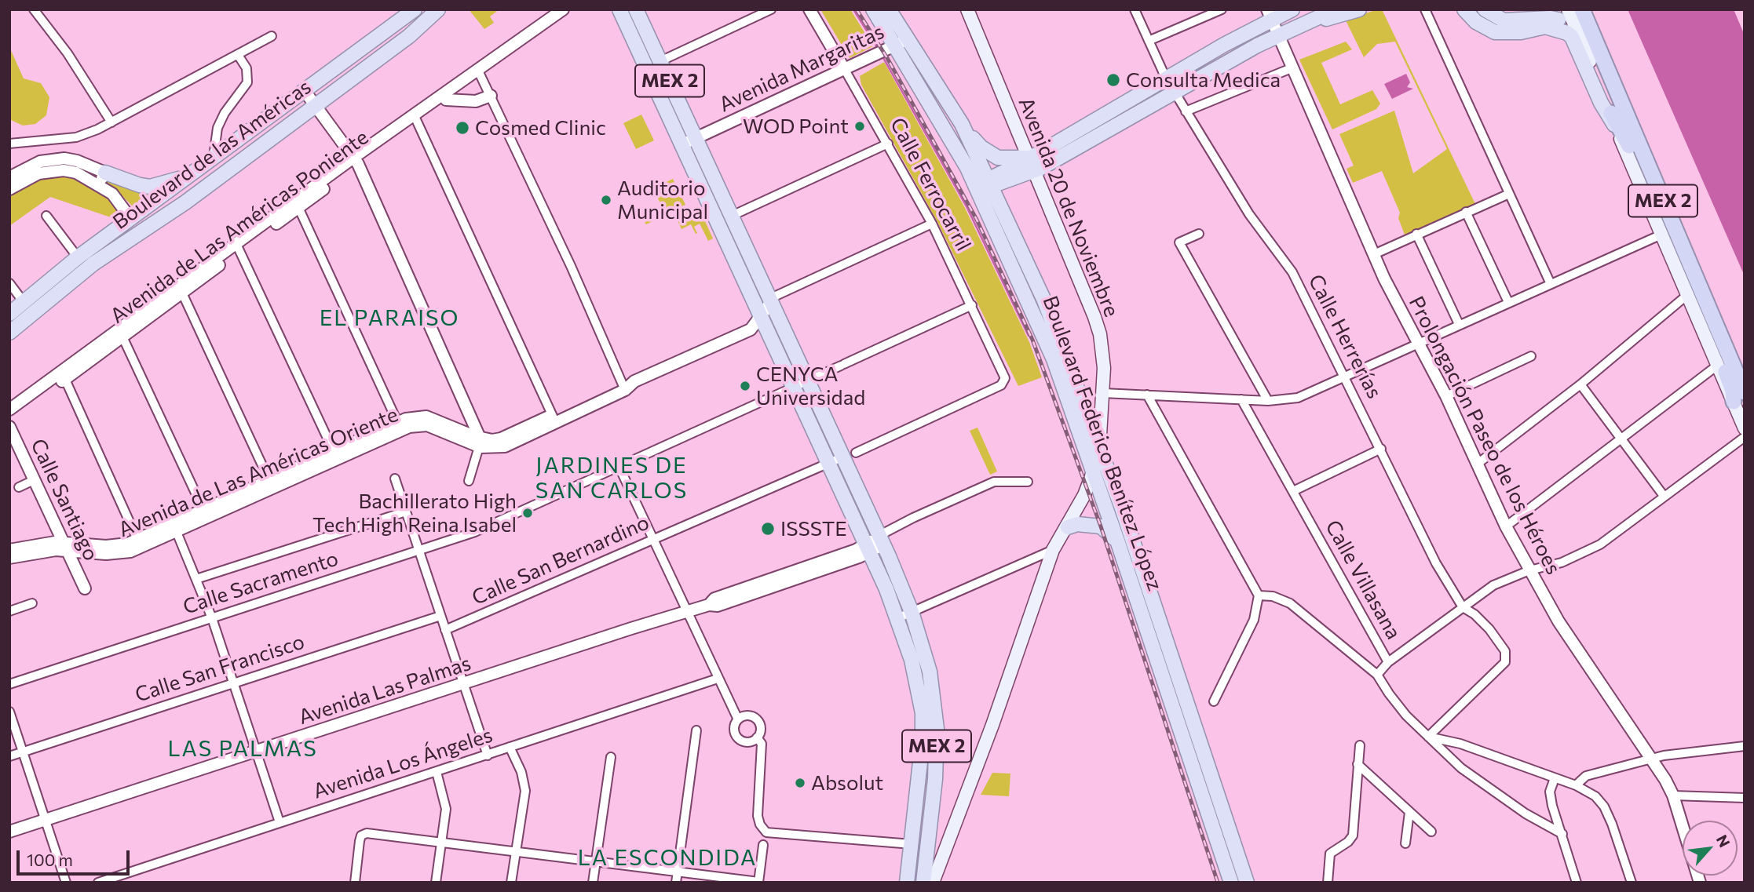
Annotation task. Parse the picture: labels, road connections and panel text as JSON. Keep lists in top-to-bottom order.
{
  "streets": {
    "highway": ["MEX 2"],
    "main road": ["Boulevard de las Américas", "Avenida 20 de Noviembre", "Boulevard Federico Benítez López"],
    "street": [
      "Avenida Margaritas",
      "Calle Ferrocarril",
      "Avenida de Las Américas Poniente",
      "Calle Herrerías",
      "Prolongación Paseo de los Héroes",
      "Avenida de Las Américas Oriente",
      "Calle Santiago",
      "Calle San Bernardino",
      "Calle Villasana",
      "Calle Sacramento",
      "Calle San Francisco",
      "Avenida Las Palmas",
      "Avenida Los Ángeles"
    ]
  },
  "crossings": [
    ["Avenida Margaritas", "MEX 2"],
    ["Avenida Margaritas", "Calle Ferrocarril"],
    ["Avenida Margaritas", "Boulevard Federico Benítez López"],
    ["MEX 2", "Avenida de Las Américas Oriente"],
    ["MEX 2", "Calle San Bernardino"],
    ["MEX 2", "Calle Sacramento"],
    ["MEX 2", "Avenida Las Palmas"],
    ["Calle Ferrocarril", "Calle Sacramento"],
    ["Avenida 20 de Noviembre", "Boulevard Federico Benítez López"],
    ["Avenida de Las Américas Oriente", "Calle Santiago"]
  ],
  "districts": [
    "EL PARAISO",
    "JARDINES DE SAN CARLOS",
    "LAS PALMAS",
    "LA ESCONDIDA"
  ],
  "places": [
    "Consulta Medica",
    "WOD Point",
    "Cosmed Clinic",
    "Auditorio Municipal",
    "CENYCA Universidad",
    "Bachillerato High Tech High Reina Isabel",
    "ISSSTE",
    "Absolut"
  ],
  "scale_bar": "100 m",
  "north": "top right"
}
